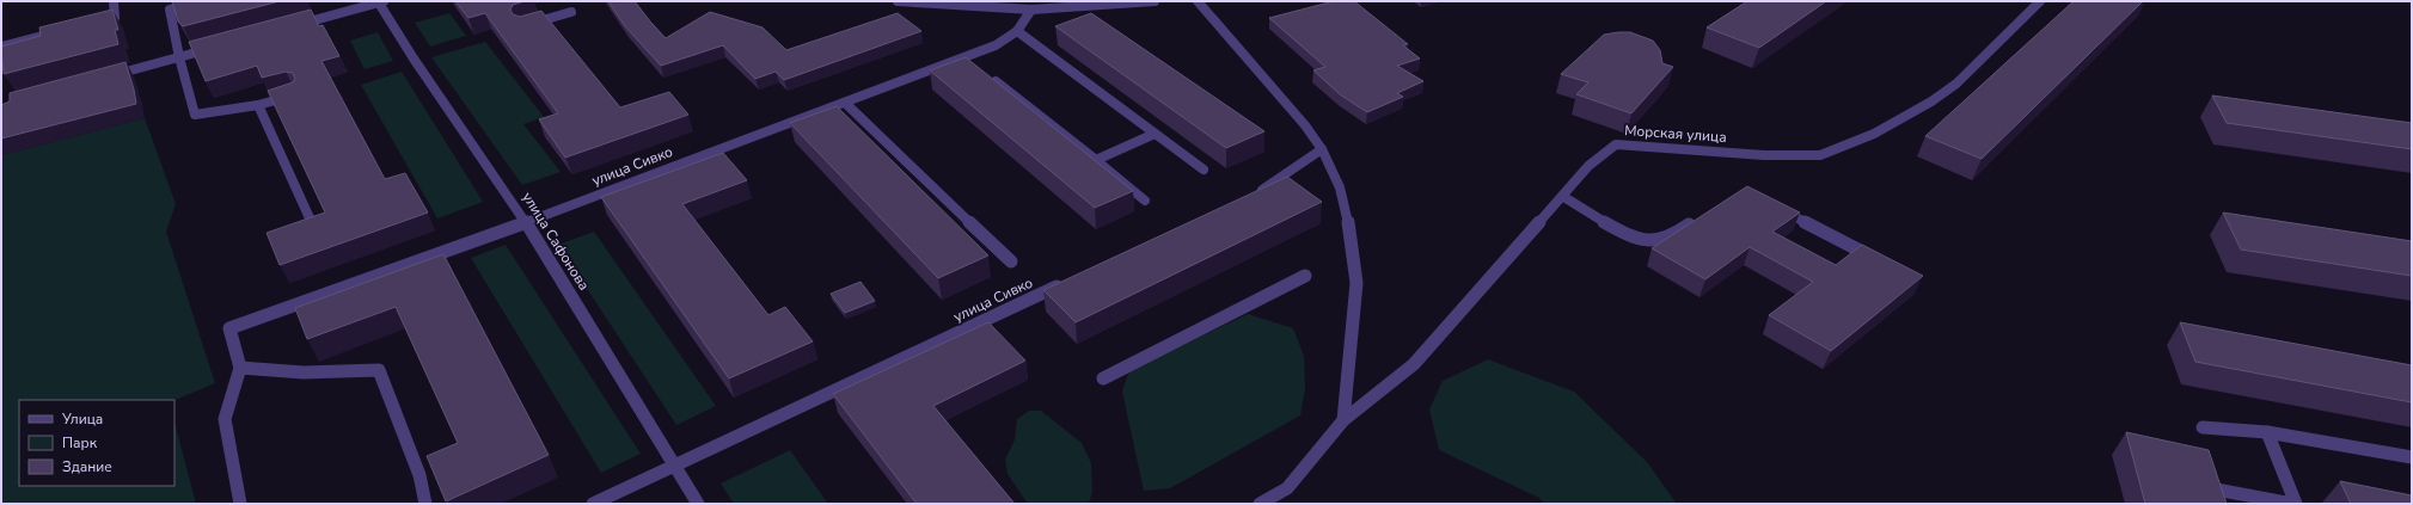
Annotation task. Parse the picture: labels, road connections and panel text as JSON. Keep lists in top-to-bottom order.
{
  "streets": {
    "street": ["Морская улица", "улица Сивко", "улица Сафонова"]
  },
  "crossings": [
    ["улица Сивко", "улица Сафонова"]
  ],
  "legend": ["Улица", "Парк", "Здание"]
}
